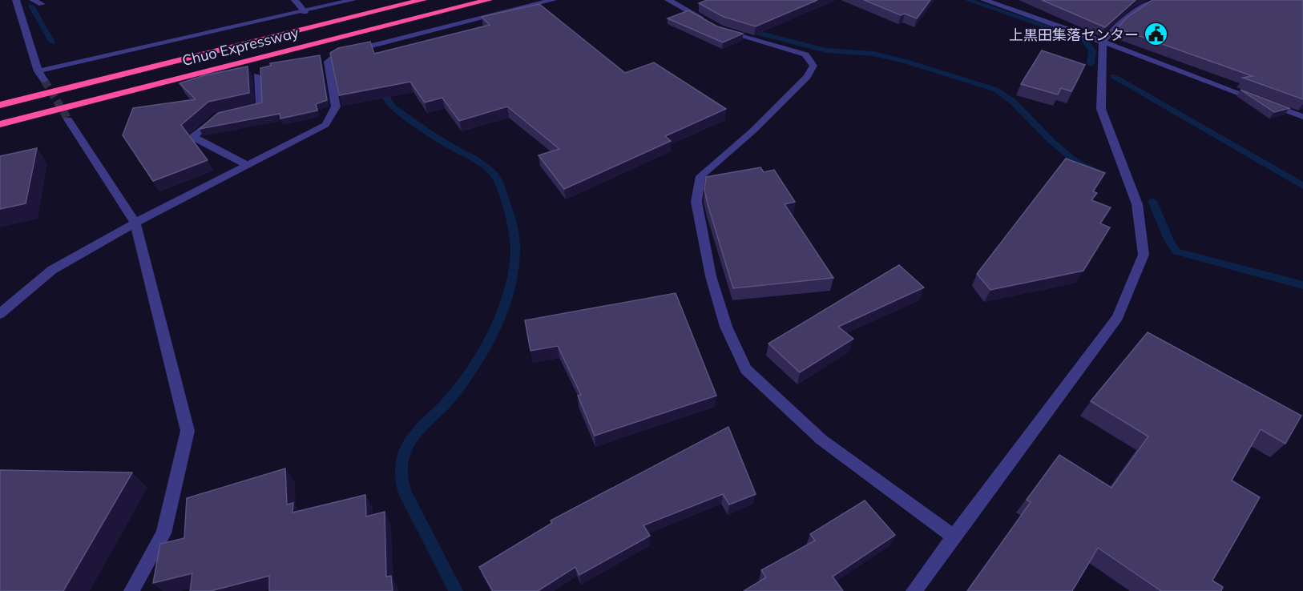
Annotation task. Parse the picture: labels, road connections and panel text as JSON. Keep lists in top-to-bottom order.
{
  "streets": {
    "highway": ["Chuo Expressway"]
  },
  "places": {
    "public building": ["上黒田集落センター"]
  }
}
